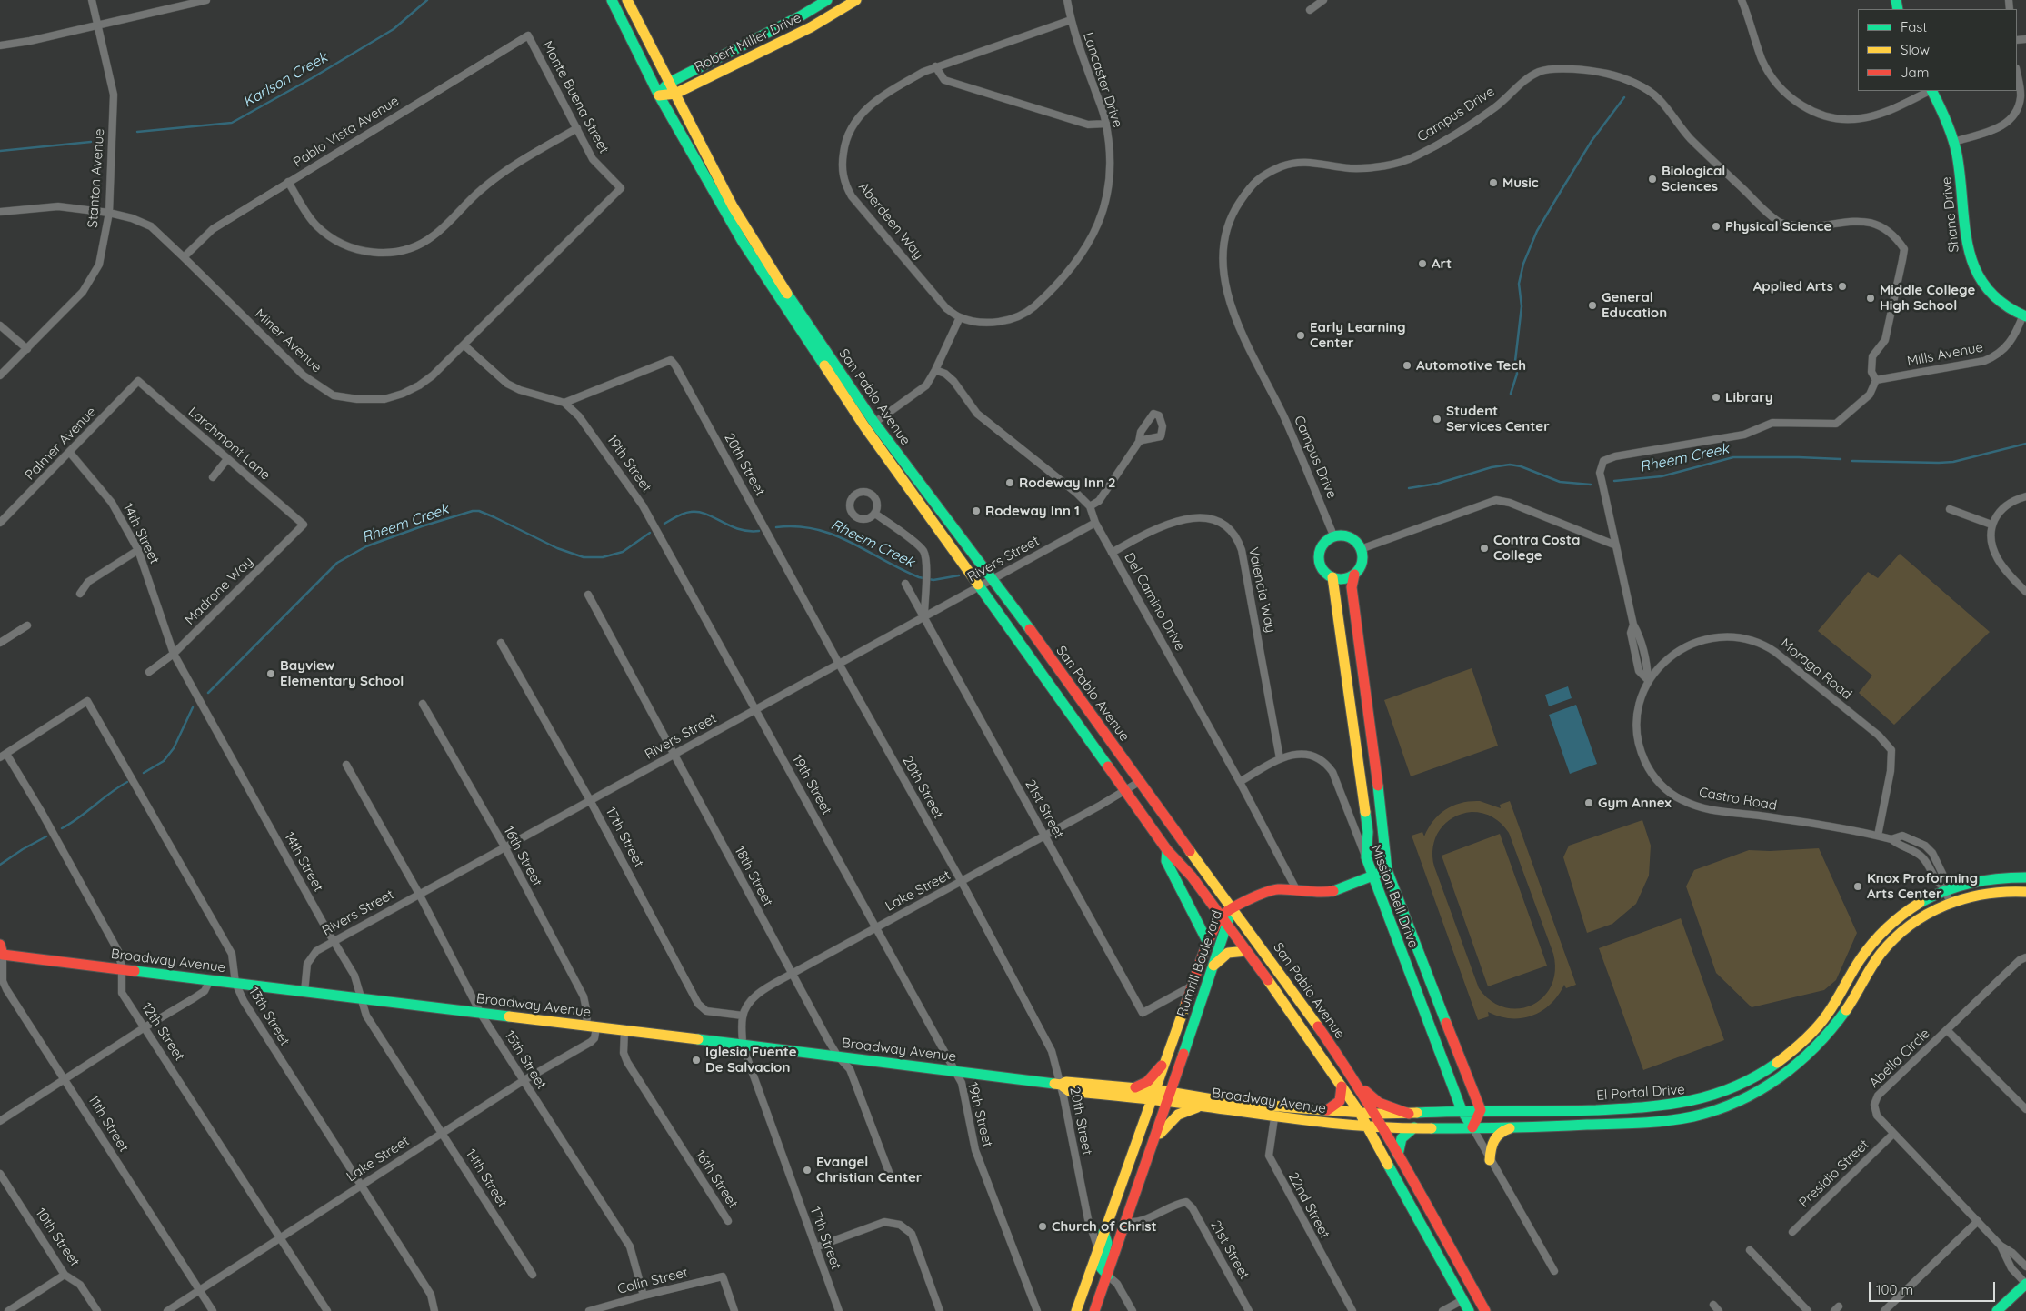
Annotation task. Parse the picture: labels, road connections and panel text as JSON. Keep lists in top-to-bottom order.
{
  "streets": {
    "main road": [
      "Robert Miller Drive",
      "Shane Drive",
      "San Pablo Avenue",
      "Mission Bell Drive",
      "Broadway Avenue",
      "Rumrill Boulevard",
      "El Portal Drive"
    ],
    "street": [
      "Lancaster Drive",
      "Monte Buena Street",
      "Campus Drive",
      "Pablo Vista Avenue",
      "Stanton Avenue",
      "Aberdeen Way",
      "Miner Avenue",
      "Mills Avenue",
      "Palmer Avenue",
      "Larchmont Lane",
      "19th Street",
      "20th Street",
      "14th Street",
      "Rivers Street",
      "Valencia Way",
      "Madrone Way",
      "Del Camino Drive",
      "Moraga Road",
      "Castro Road",
      "21st Street",
      "17th Street",
      "16th Street",
      "18th Street",
      "Lake Street",
      "13th Street",
      "12th Street",
      "Abella Circle",
      "15th Street",
      "11th Street",
      "Presidio Street",
      "22nd Street",
      "10th Street",
      "Colin Street"
    ]
  },
  "crossings": [
    ["Robert Miller Drive", "San Pablo Avenue"],
    ["Lancaster Drive", "Aberdeen Way"],
    ["Monte Buena Street", "Pablo Vista Avenue"],
    ["Monte Buena Street", "Miner Avenue"],
    ["Campus Drive", "Mills Avenue"],
    ["Pablo Vista Avenue", "Miner Avenue"],
    ["Stanton Avenue", "Miner Avenue"],
    ["Shane Drive", "Mills Avenue"],
    ["Miner Avenue", "19th Street"],
    ["San Pablo Avenue", "Rivers Street"],
    ["San Pablo Avenue", "Lake Street"],
    ["San Pablo Avenue", "Broadway Avenue"],
    ["San Pablo Avenue", "Rumrill Boulevard"],
    ["San Pablo Avenue", "El Portal Drive"],
    ["Palmer Avenue", "Larchmont Lane"],
    ["Palmer Avenue", "14th Street"],
    ["Larchmont Lane", "Madrone Way"],
    ["19th Street", "20th Street"],
    ["19th Street", "Rivers Street"],
    ["19th Street", "Lake Street"],
    ["19th Street", "Broadway Avenue"],
    ["20th Street", "Rivers Street"],
    ["20th Street", "Lake Street"],
    ["20th Street", "Broadway Avenue"],
    ["20th Street", "Rumrill Boulevard"],
    ["14th Street", "Rivers Street"],
    ["14th Street", "Madrone Way"],
    ["14th Street", "Lake Street"],
    ["14th Street", "Broadway Avenue"],
    ["Rivers Street", "Del Camino Drive"],
    ["Rivers Street", "21st Street"],
    ["Rivers Street", "17th Street"],
    ["Rivers Street", "16th Street"],
    ["Rivers Street", "18th Street"],
    ["Rivers Street", "Broadway Avenue"],
    ["Rivers Street", "15th Street"],
    ["Valencia Way", "Del Camino Drive"],
    ["Valencia Way", "Mission Bell Drive"],
    ["Del Camino Drive", "Mission Bell Drive"],
    ["Moraga Road", "Castro Road"],
    ["Castro Road", "El Portal Drive"],
    ["21st Street", "Lake Street"],
    ["21st Street", "Rumrill Boulevard"],
    ["17th Street", "Lake Street"],
    ["17th Street", "Broadway Avenue"],
    ["16th Street", "Lake Street"],
    ["16th Street", "Broadway Avenue"],
    ["18th Street", "Lake Street"],
    ["18th Street", "Broadway Avenue"],
    ["Lake Street", "Broadway Avenue"],
    ["Lake Street", "13th Street"],
    ["Lake Street", "12th Street"],
    ["Lake Street", "15th Street"],
    ["Lake Street", "11th Street"],
    ["Mission Bell Drive", "El Portal Drive"],
    ["Broadway Avenue", "Rumrill Boulevard"],
    ["Broadway Avenue", "13th Street"],
    ["Broadway Avenue", "12th Street"],
    ["Broadway Avenue", "15th Street"],
    ["Broadway Avenue", "El Portal Drive"],
    ["Broadway Avenue", "11th Street"],
    ["Broadway Avenue", "22nd Street"],
    ["13th Street", "12th Street"],
    ["Abella Circle", "Presidio Street"],
    ["15th Street", "Colin Street"]
  ],
  "water": ["Karlson Creek", "Rheem Creek"],
  "places": [
    "Biological Sciences",
    "Music",
    "Physical Science",
    "Art",
    "Applied Arts",
    "Middle College High School",
    "General Education",
    "Early Learning Center",
    "Automotive Tech",
    "Library",
    "Student Services Center",
    "Rodeway Inn 2",
    "Rodeway Inn 1",
    "Contra Costa College",
    "Bayview Elementary School",
    "Gym Annex",
    "Knox Proforming Arts Center",
    "Iglesia Fuente De Salvacion",
    "Evangel Christian Center",
    "Church of Christ"
  ],
  "legend": ["Fast", "Slow", "Jam"],
  "scale_bar": "100 m"
}
